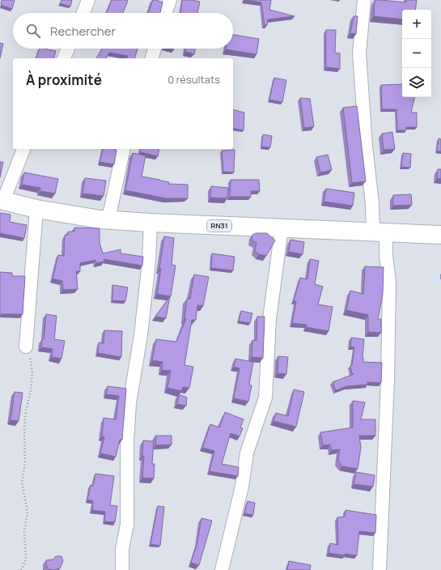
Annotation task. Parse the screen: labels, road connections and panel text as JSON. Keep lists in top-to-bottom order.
{
  "streets": {
    "main road": ["RN31"]
  },
  "page": {
    "map_buttons": ["+", "−"],
    "search": "Rechercher",
    "heading": ["À proximité", "0 résultats"]
  }
}
